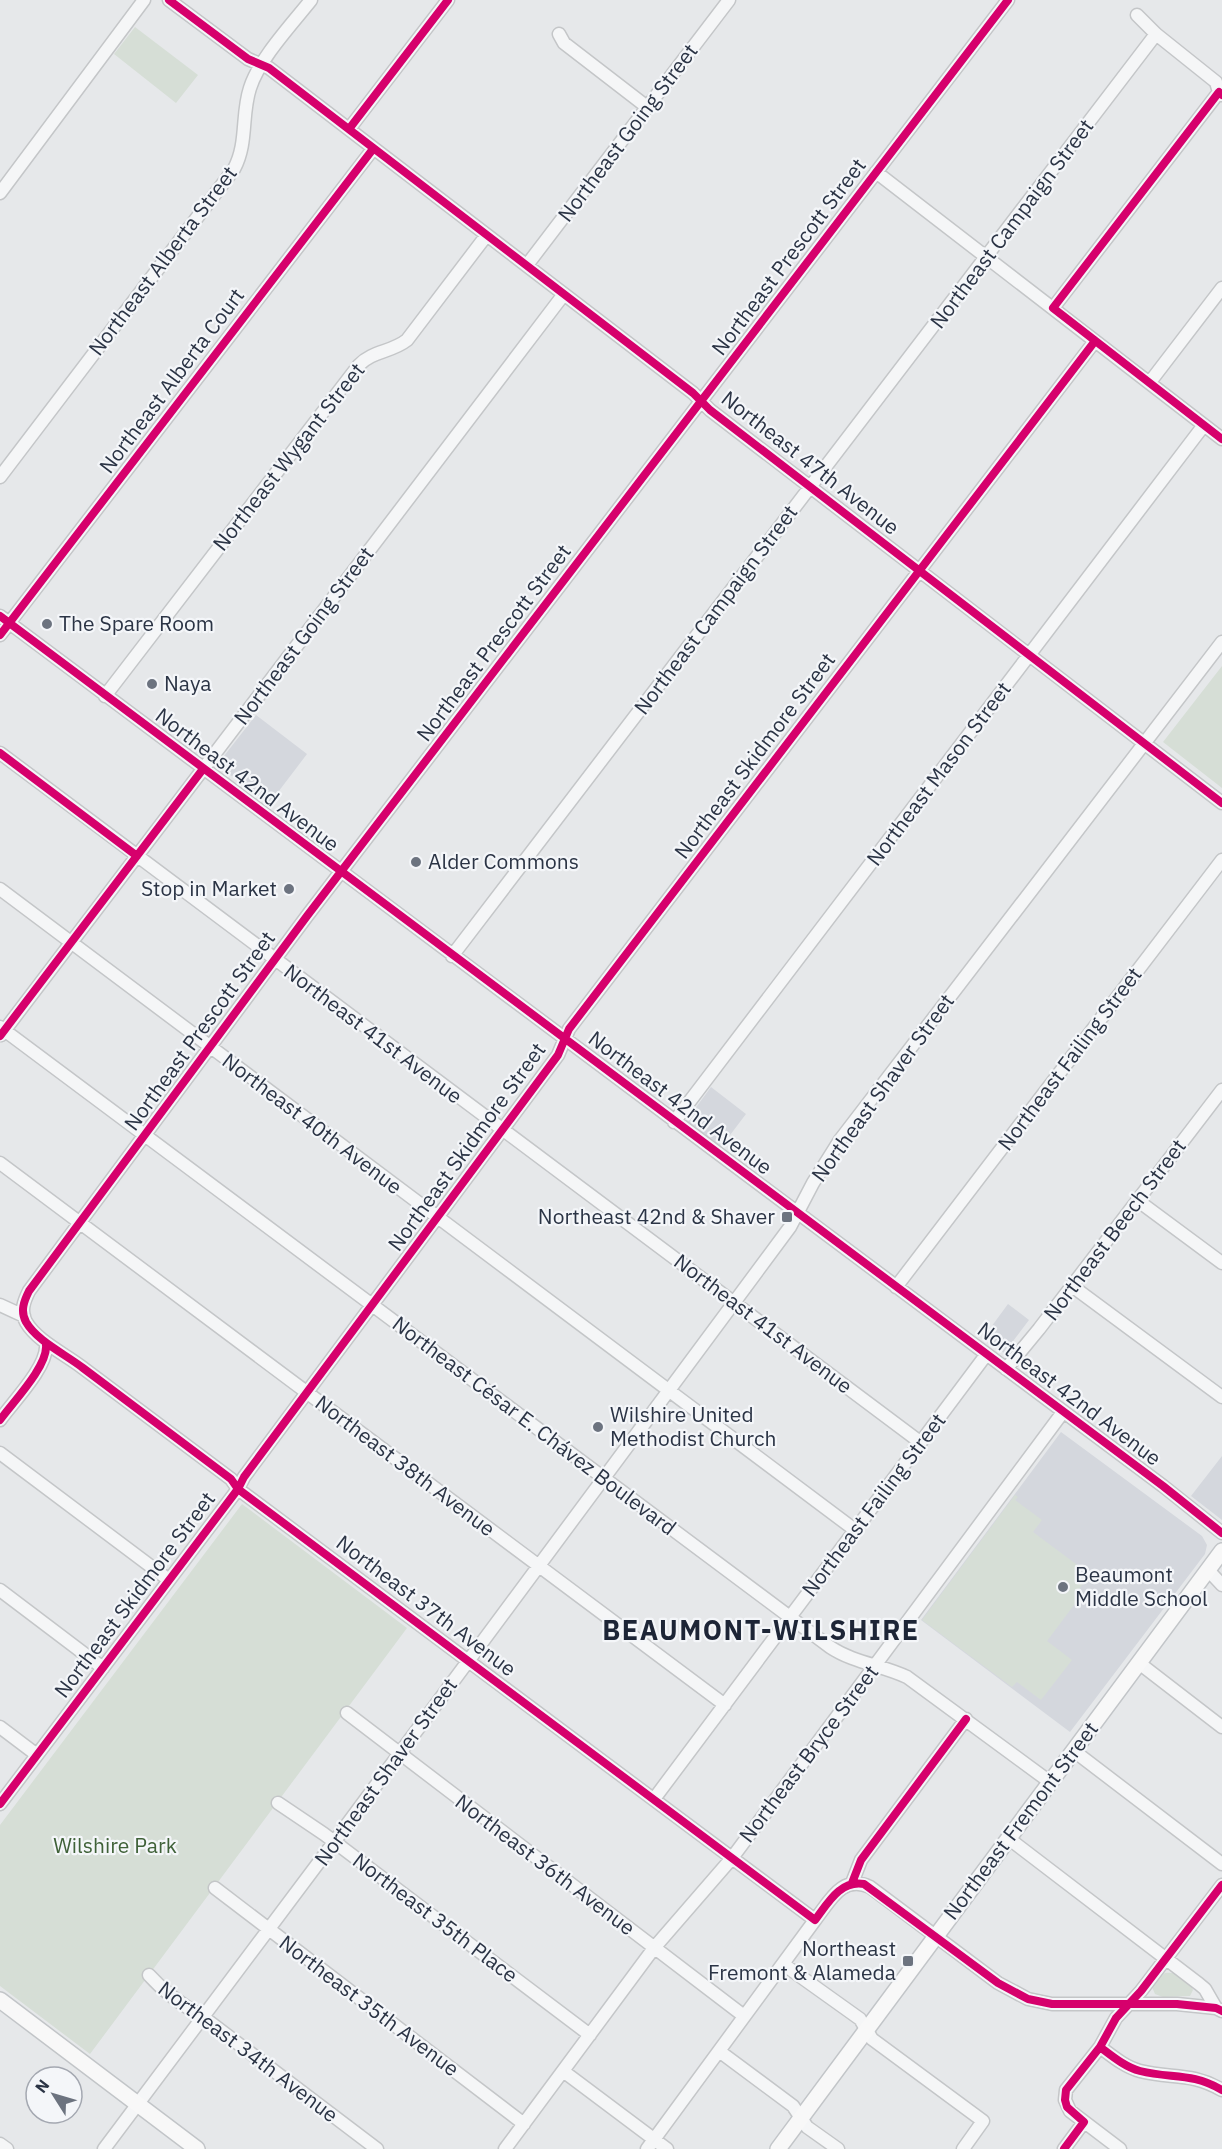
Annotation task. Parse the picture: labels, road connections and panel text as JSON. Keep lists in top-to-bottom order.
{
  "streets": {
    "main road": ["Northeast Fremont Street"],
    "street": [
      "Northeast Going Street",
      "Northeast Campaign Street",
      "Northeast Prescott Street",
      "Northeast Alberta Street",
      "Northeast Alberta Court",
      "Northeast Wygant Street",
      "Northeast 47th Avenue",
      "Northeast Skidmore Street",
      "Northeast Mason Street",
      "Northeast 42nd Avenue",
      "Northeast 41st Avenue",
      "Northeast Failing Street",
      "Northeast Shaver Street",
      "Northeast 40th Avenue",
      "Northeast Beech Street",
      "Northeast César E. Chávez Boulevard",
      "Northeast 38th Avenue",
      "Northeast 37th Avenue",
      "Northeast Bryce Street",
      "Northeast 36th Avenue",
      "Northeast 35th Place",
      "Northeast 35th Avenue",
      "Northeast 34th Avenue"
    ]
  },
  "crossings": [
    ["Northeast Going Street", "Northeast 47th Avenue"],
    ["Northeast Going Street", "Northeast 42nd Avenue"],
    ["Northeast Going Street", "Northeast 41st Avenue"],
    ["Northeast Going Street", "Northeast 40th Avenue"],
    ["Northeast Going Street", "Northeast César E. Chávez Boulevard"],
    ["Northeast Campaign Street", "Northeast 47th Avenue"],
    ["Northeast Campaign Street", "Northeast 42nd Avenue"],
    ["Northeast Prescott Street", "Northeast 47th Avenue"],
    ["Northeast Prescott Street", "Northeast 42nd Avenue"],
    ["Northeast Prescott Street", "Northeast 41st Avenue"],
    ["Northeast Prescott Street", "Northeast 40th Avenue"],
    ["Northeast Prescott Street", "Northeast César E. Chávez Boulevard"],
    ["Northeast Prescott Street", "Northeast 38th Avenue"],
    ["Northeast Prescott Street", "Northeast 37th Avenue"],
    ["Northeast Alberta Street", "Northeast 47th Avenue"],
    ["Northeast Alberta Court", "Northeast 47th Avenue"],
    ["Northeast Alberta Court", "Northeast 42nd Avenue"],
    ["Northeast Wygant Street", "Northeast 47th Avenue"],
    ["Northeast Wygant Street", "Northeast 42nd Avenue"],
    ["Northeast 47th Avenue", "Northeast Skidmore Street"],
    ["Northeast 47th Avenue", "Northeast Mason Street"],
    ["Northeast 47th Avenue", "Northeast Shaver Street"],
    ["Northeast Skidmore Street", "Northeast 42nd Avenue"],
    ["Northeast Skidmore Street", "Northeast 41st Avenue"],
    ["Northeast Skidmore Street", "Northeast 40th Avenue"],
    ["Northeast Skidmore Street", "Northeast César E. Chávez Boulevard"],
    ["Northeast Skidmore Street", "Northeast 38th Avenue"],
    ["Northeast Skidmore Street", "Northeast 37th Avenue"],
    ["Northeast Mason Street", "Northeast 42nd Avenue"],
    ["Northeast 42nd Avenue", "Northeast Failing Street"],
    ["Northeast 42nd Avenue", "Northeast Shaver Street"],
    ["Northeast 42nd Avenue", "Northeast Beech Street"],
    ["Northeast 42nd Avenue", "Northeast Bryce Street"],
    ["Northeast 41st Avenue", "Northeast Failing Street"],
    ["Northeast 41st Avenue", "Northeast Shaver Street"],
    ["Northeast Failing Street", "Northeast 40th Avenue"],
    ["Northeast Failing Street", "Northeast César E. Chávez Boulevard"],
    ["Northeast Failing Street", "Northeast 38th Avenue"],
    ["Northeast Failing Street", "Northeast 37th Avenue"],
    ["Northeast Shaver Street", "Northeast 40th Avenue"],
    ["Northeast Shaver Street", "Northeast César E. Chávez Boulevard"],
    ["Northeast Shaver Street", "Northeast 38th Avenue"],
    ["Northeast Shaver Street", "Northeast 37th Avenue"],
    ["Northeast Shaver Street", "Northeast 36th Avenue"],
    ["Northeast Shaver Street", "Northeast 35th Place"],
    ["Northeast Shaver Street", "Northeast 35th Avenue"],
    ["Northeast Shaver Street", "Northeast 34th Avenue"],
    ["Northeast César E. Chávez Boulevard", "Northeast Bryce Street"],
    ["Northeast César E. Chávez Boulevard", "Northeast Fremont Street"],
    ["Northeast 37th Avenue", "Northeast Bryce Street"],
    ["Northeast Bryce Street", "Northeast 36th Avenue"],
    ["Northeast Bryce Street", "Northeast 35th Place"],
    ["Northeast Bryce Street", "Northeast 35th Avenue"]
  ],
  "districts": ["BEAUMONT-WILSHIRE"],
  "parks": ["Wilshire Park"],
  "places": {
    "other": [
      "The Spare Room",
      "Naya",
      "Alder Commons",
      "Stop in Market",
      "Wilshire United Methodist Church",
      "Beaumont Middle School"
    ],
    "transit": ["Northeast 42nd & Shaver", "Northeast Fremont & Alameda"]
  },
  "north": "top left"
}
